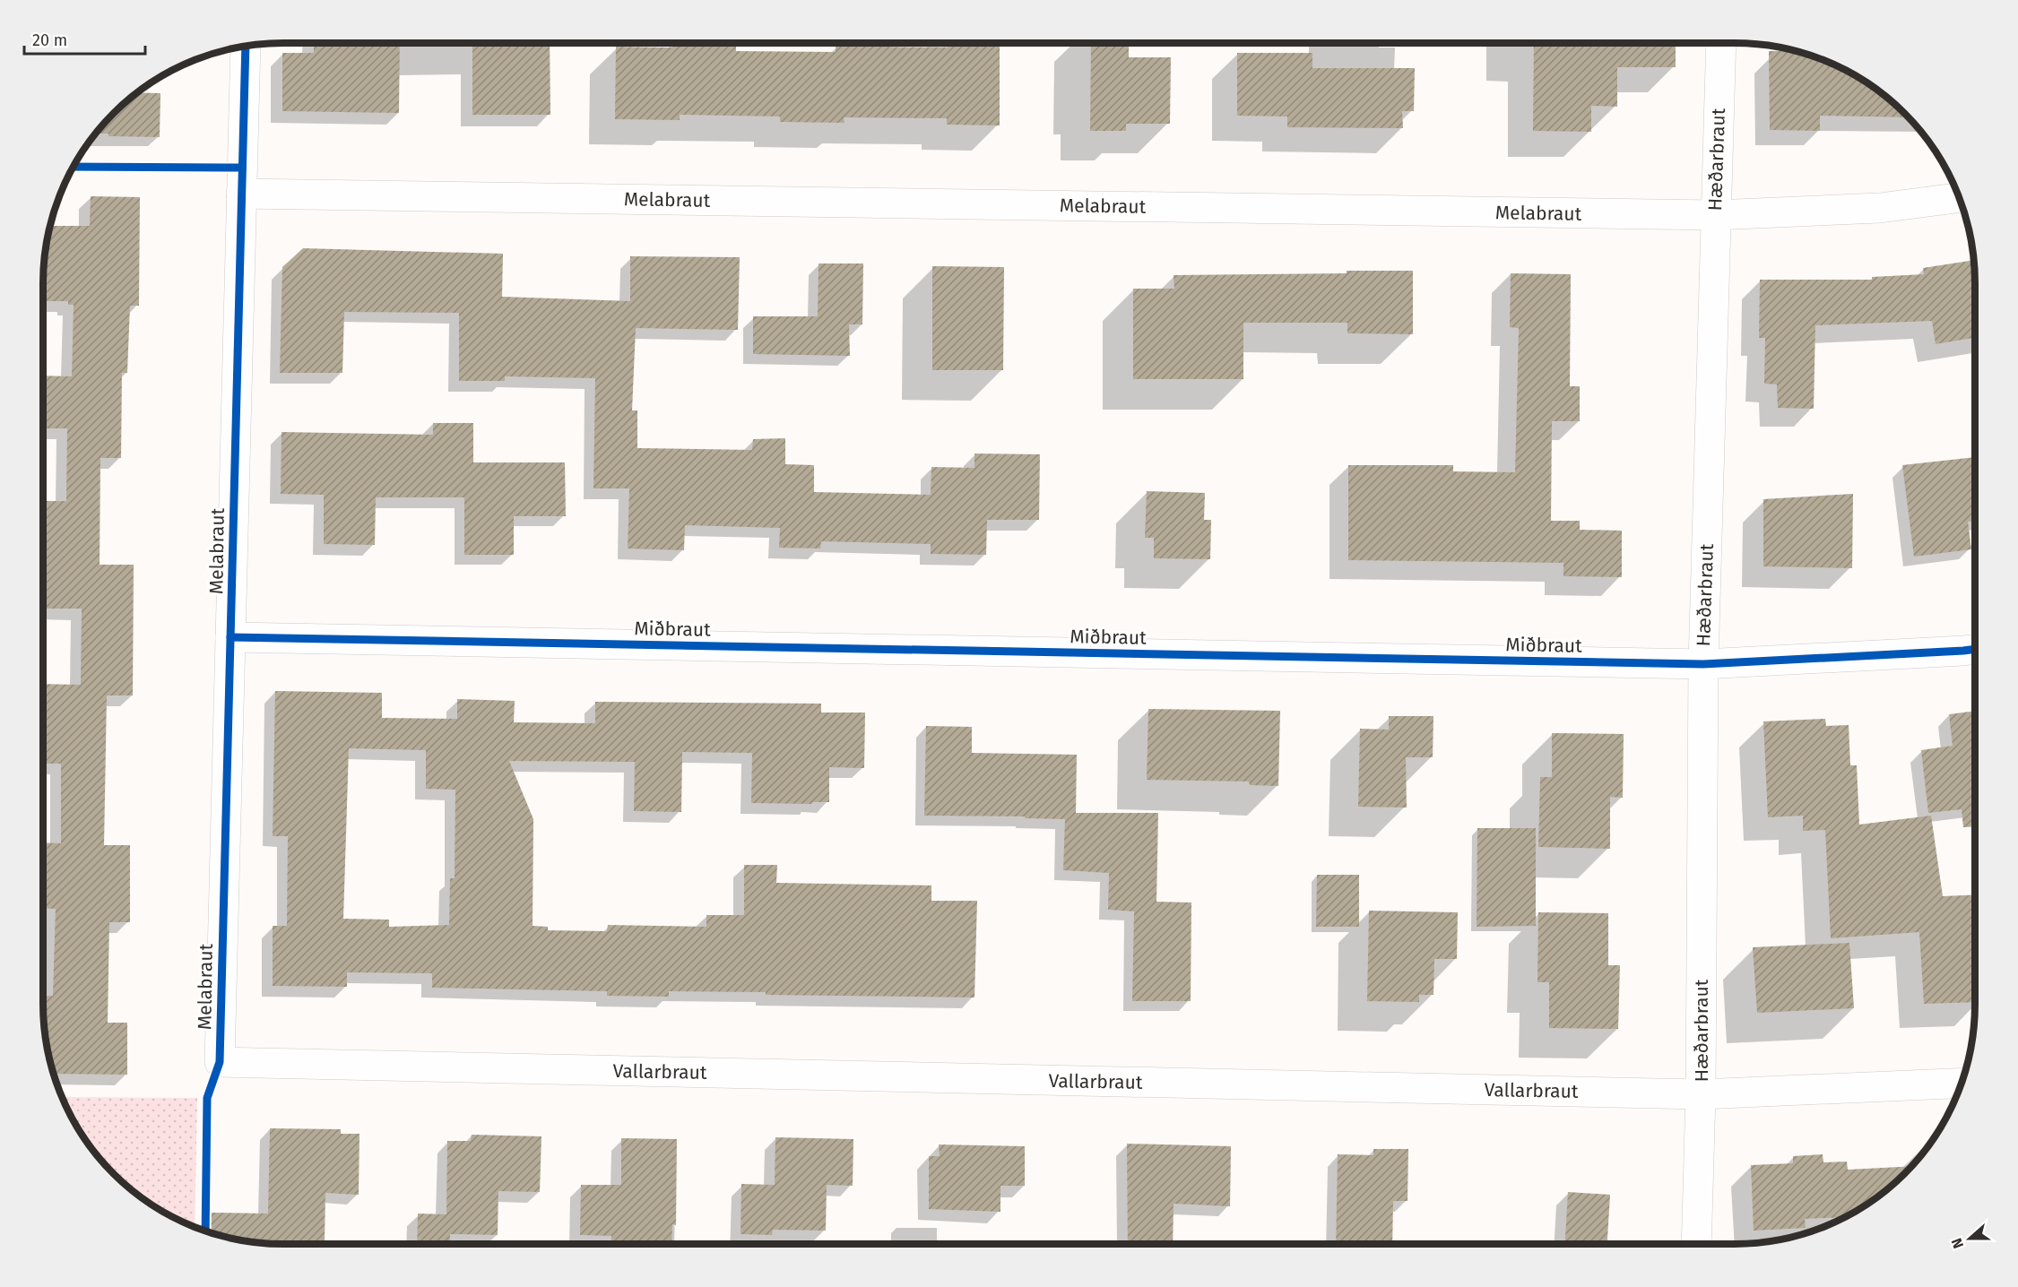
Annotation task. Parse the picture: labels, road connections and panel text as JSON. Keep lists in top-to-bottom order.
{
  "streets": {
    "street": [
      "Hæðarbraut",
      "Melabraut",
      "Miðbraut",
      "Vallarbraut"
    ]
  },
  "crossings": [
    ["Hæðarbraut", "Melabraut"],
    ["Hæðarbraut", "Miðbraut"],
    ["Hæðarbraut", "Vallarbraut"],
    ["Melabraut", "Miðbraut"],
    ["Melabraut", "Vallarbraut"]
  ],
  "scale_bar": "20 m",
  "north": "left"
}
